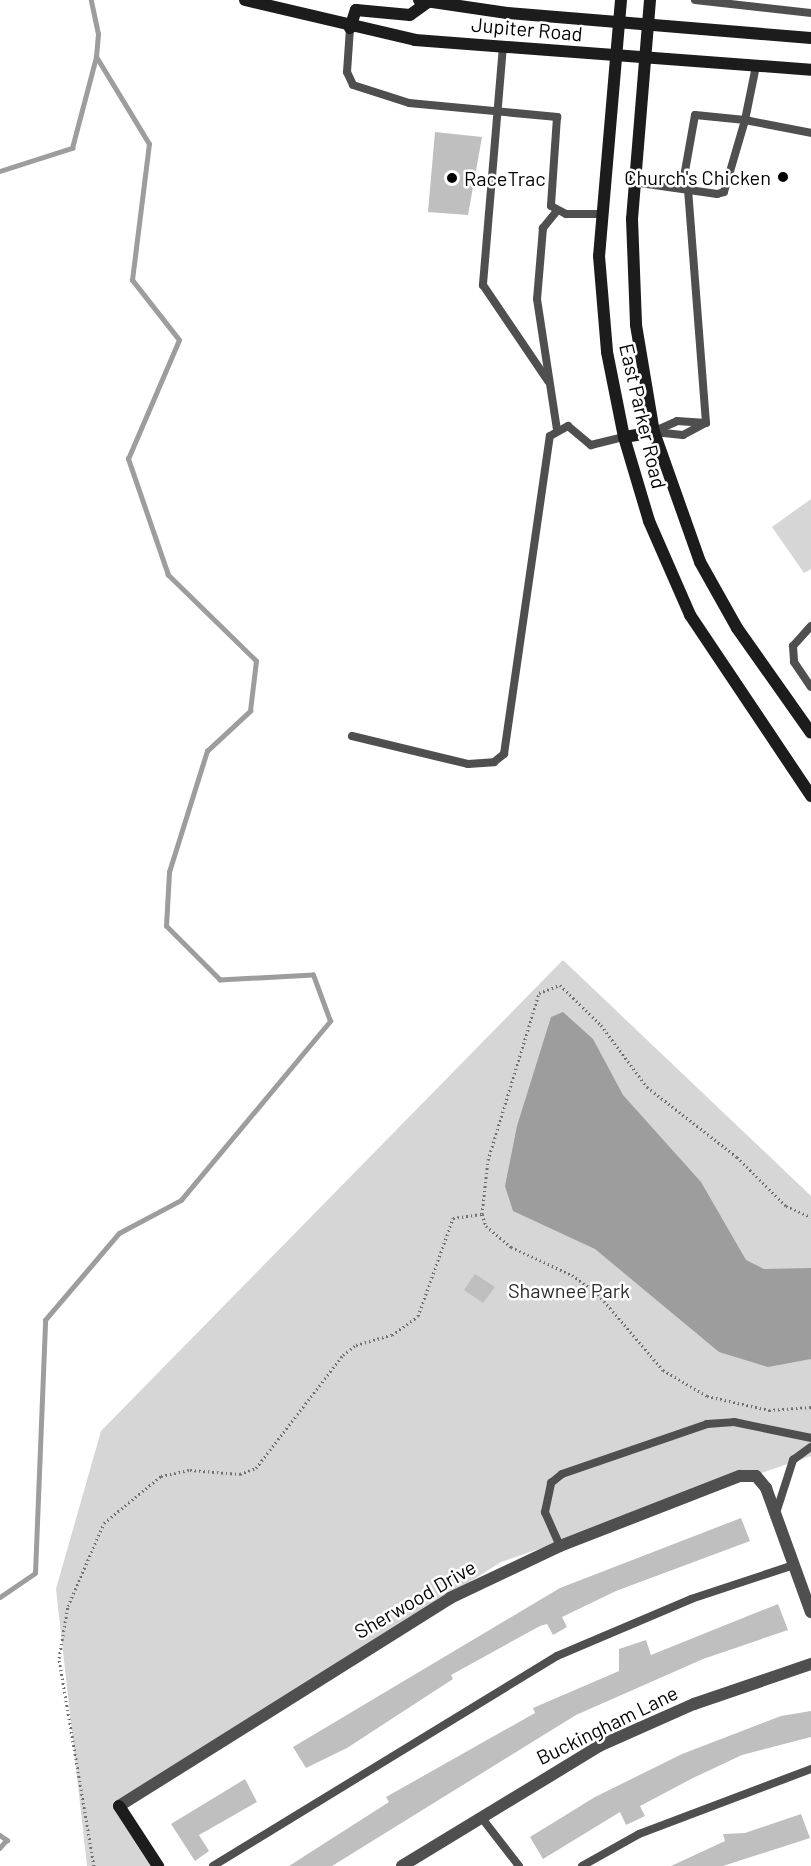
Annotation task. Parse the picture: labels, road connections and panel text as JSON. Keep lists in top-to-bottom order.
{
  "streets": {
    "main road": ["Jupiter Road", "East Parker Road"],
    "street": ["Sherwood Drive", "Buckingham Lane"]
  },
  "crossings": [
    ["Jupiter Road", "East Parker Road"]
  ],
  "parks": ["Shawnee Park"],
  "places": ["Church's Chicken", "RaceTrac"]
}
